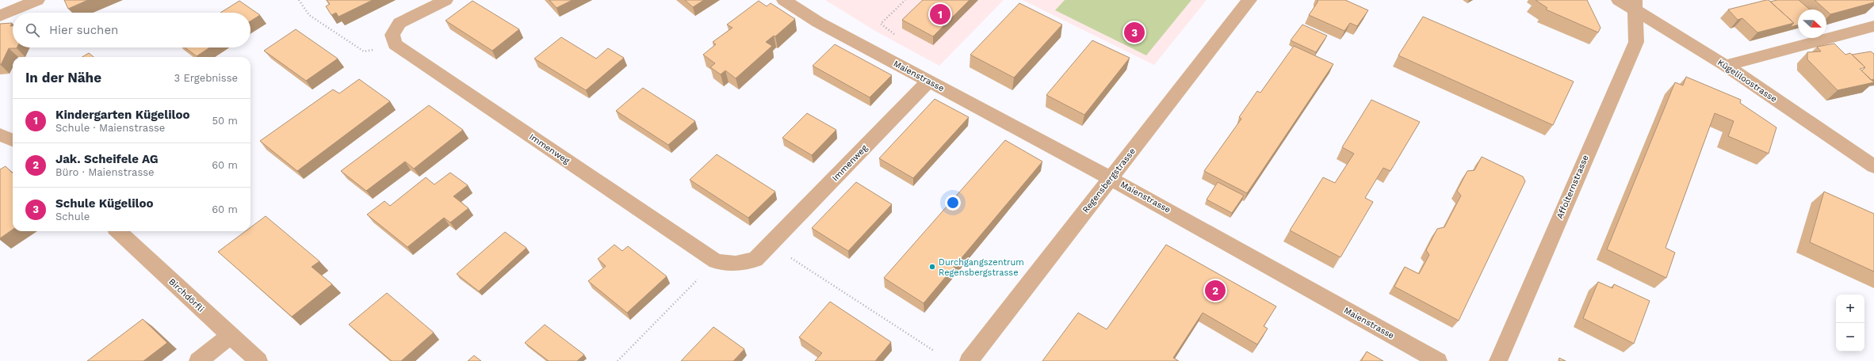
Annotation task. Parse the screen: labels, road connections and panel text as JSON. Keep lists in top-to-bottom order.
{
  "streets": {
    "street": [
      "Maienstrasse",
      "Kügeliloostrasse",
      "Immenweg",
      "Regensbergstrasse",
      "Affolternstrasse",
      "Birchdörfli"
    ]
  },
  "crossings": [
    ["Maienstrasse", "Immenweg"],
    ["Maienstrasse", "Regensbergstrasse"],
    ["Kügeliloostrasse", "Affolternstrasse"]
  ],
  "places": ["Durchgangszentrum Regensbergstrasse"],
  "north": "right",
  "page": {
    "pins": ["1", "3", "2"],
    "search": "Hier suchen",
    "heading": ["In der Nähe", "3 Ergebnisse"],
    "list": [
      {
        "mark": "1",
        "name": "Kindergarten Kügeliloo",
        "note": "Schule · Maienstrasse",
        "value": "50 m"
      },
      {
        "mark": "2",
        "name": "Jak. Scheifele AG",
        "note": "Büro · Maienstrasse",
        "value": "60 m"
      },
      {
        "mark": "3",
        "name": "Schule Kügeliloo",
        "note": "Schule",
        "value": "60 m"
      }
    ],
    "map_buttons": ["+", "−"]
  }
}
